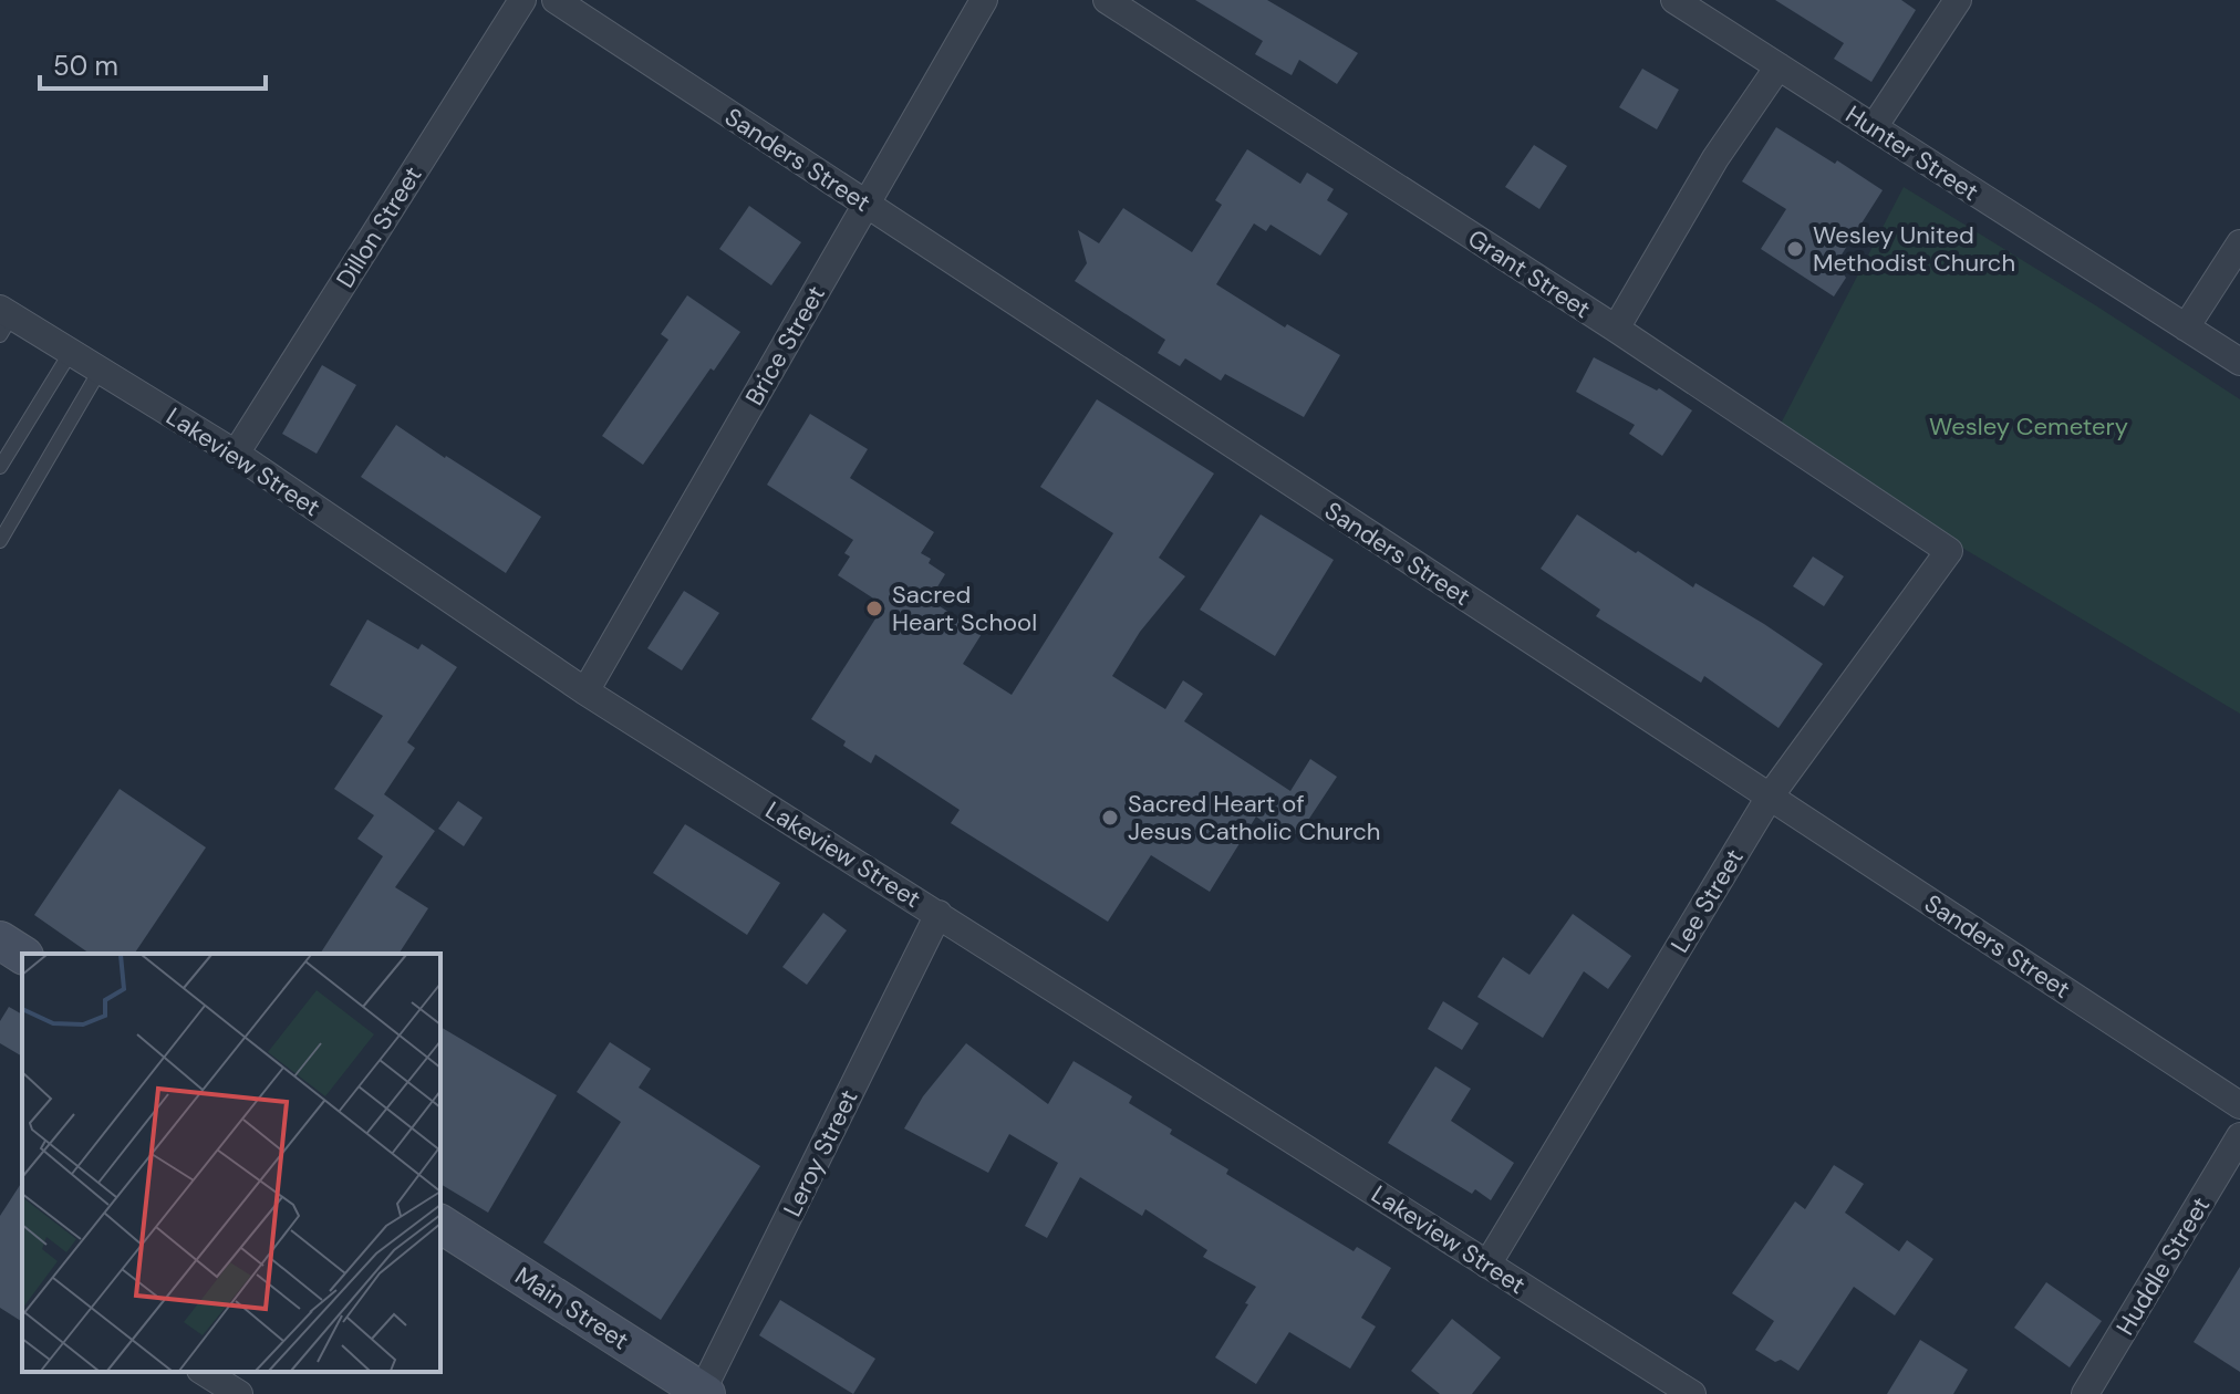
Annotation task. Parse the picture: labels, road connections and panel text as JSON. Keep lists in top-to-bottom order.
{
  "streets": {
    "main road": ["Main Street"],
    "street": [
      "Hunter Street",
      "Sanders Street",
      "Dillon Street",
      "Grant Street",
      "Brice Street",
      "Lakeview Street",
      "Lee Street",
      "Leroy Street",
      "Huddle Street"
    ]
  },
  "crossings": [
    ["Sanders Street", "Brice Street"],
    ["Sanders Street", "Lee Street"],
    ["Dillon Street", "Lakeview Street"],
    ["Grant Street", "Lee Street"],
    ["Brice Street", "Lakeview Street"],
    ["Lakeview Street", "Lee Street"],
    ["Lakeview Street", "Leroy Street"],
    ["Leroy Street", "Main Street"]
  ],
  "parks": ["Wesley Cemetery"],
  "places": ["Wesley United Methodist Church", "Sacred Heart School", "Sacred Heart of Jesus Catholic Church"],
  "scale_bar": "50 m"
}
